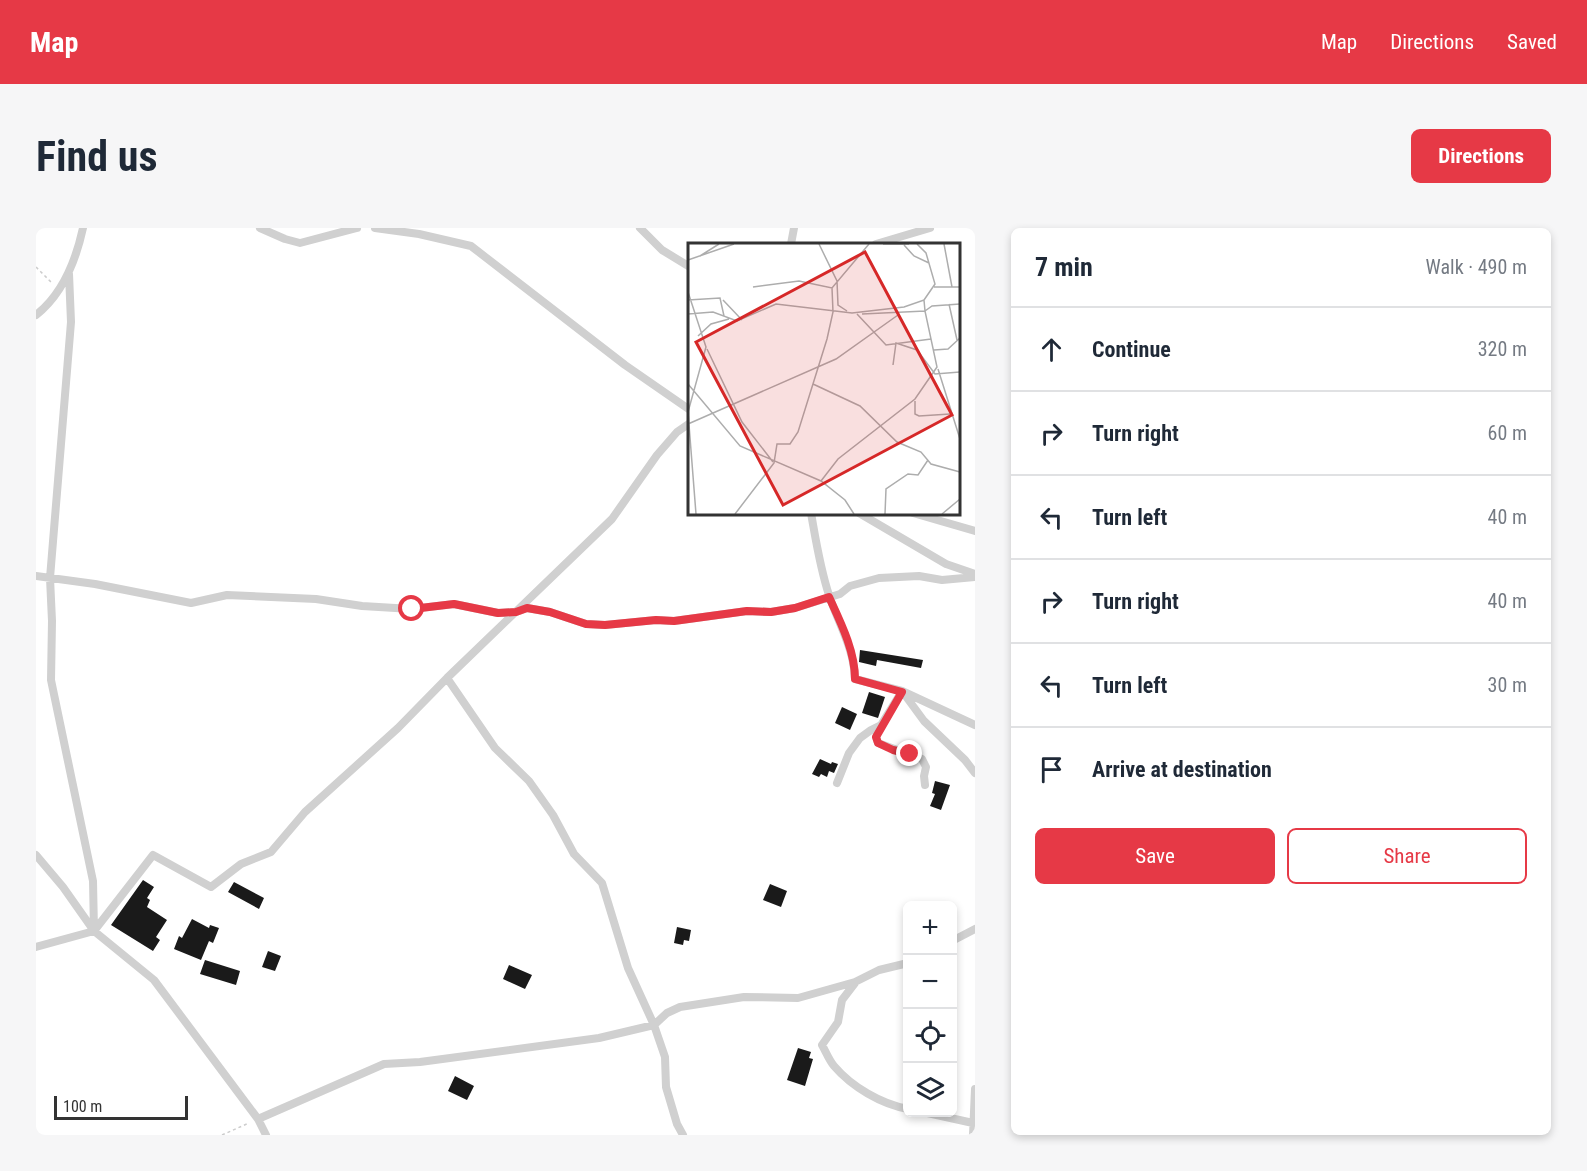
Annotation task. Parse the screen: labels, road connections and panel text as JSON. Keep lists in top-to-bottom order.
{
  "scale_bar": "100 m",
  "page": {
    "header": "Map",
    "nav": ["Map", "Directions", "Saved"],
    "buttons": [
      "Directions",
      ["Save", "Share"]
    ],
    "title": "Find us",
    "heading": ["7 min", "Walk · 490 m"],
    "list": [
      ["Continue", "320 m"],
      ["Turn right", "60 m"],
      ["Turn left", "40 m"],
      ["Turn right", "40 m"],
      ["Turn left", "30 m"],
      "Arrive at destination"
    ],
    "map_buttons": ["+", "−"],
    "scale": "100 m"
  }
}
